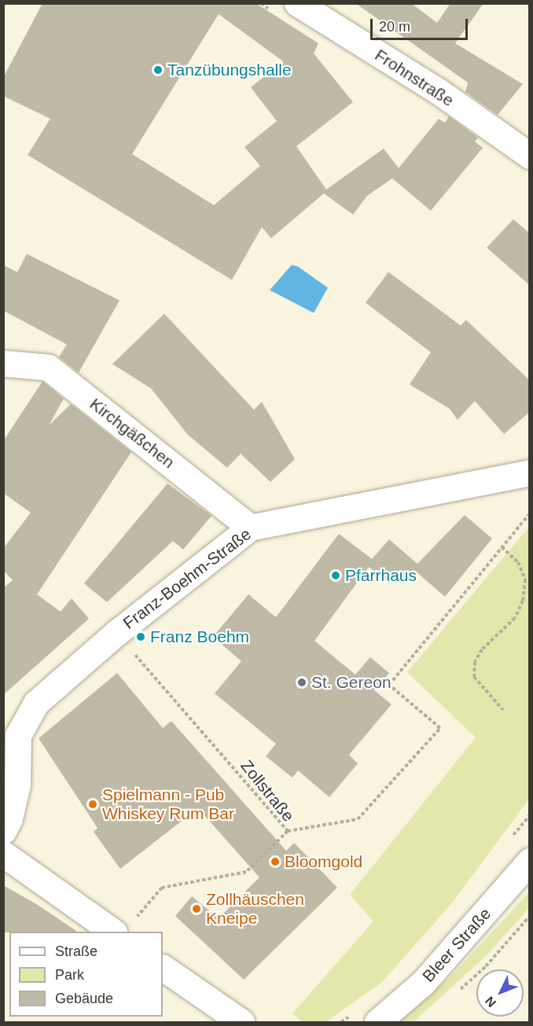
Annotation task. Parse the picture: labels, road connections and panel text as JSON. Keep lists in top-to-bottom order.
{
  "streets": {
    "street": [
      "Frohnstraße",
      "Kirchgäßchen",
      "Franz-Boehm-Straße",
      "Bleer Straße"
    ],
    "path": ["Zollstraße"]
  },
  "crossings": [
    ["Kirchgäßchen", "Franz-Boehm-Straße"]
  ],
  "places": [
    "Tanzübungshalle",
    "Pfarrhaus",
    "Franz Boehm",
    "St. Gereon",
    "Spielmann - Pub Whiskey Rum Bar",
    "Bloomgold",
    "Zollhäuschen Kneipe"
  ],
  "legend": ["Straße", "Park", "Gebäude"],
  "scale_bar": "20 m",
  "north": "bottom left"
}
